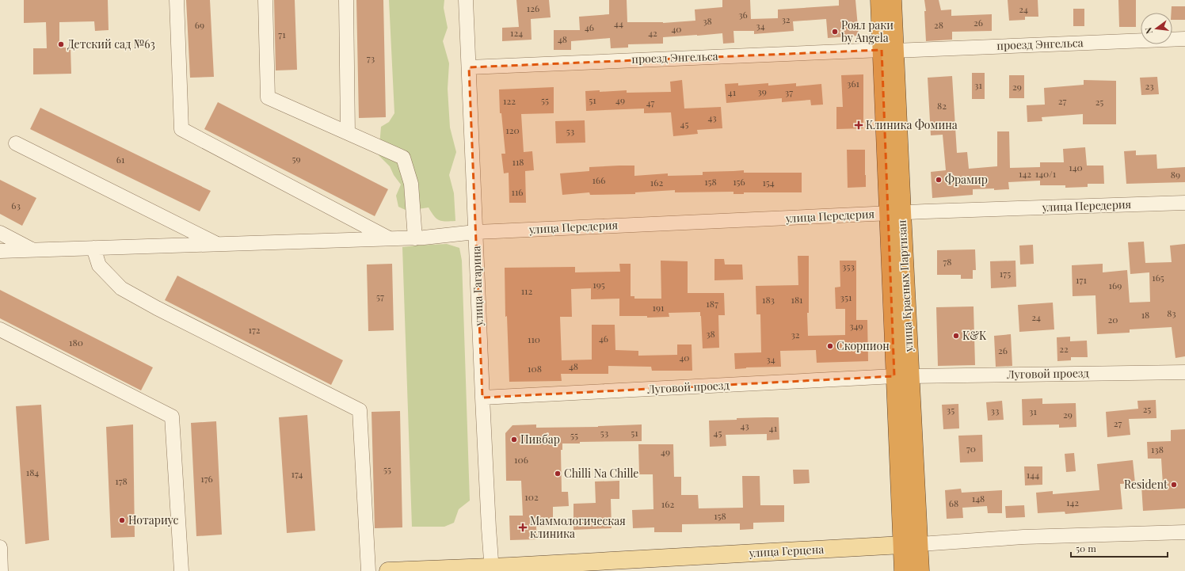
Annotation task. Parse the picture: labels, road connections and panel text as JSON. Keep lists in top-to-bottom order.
{
  "streets": {
    "highway": ["улица Красных Партизан"],
    "main road": ["улица Герцена"],
    "street": [
      "проезд Энгельса",
      "улица Передерия",
      "улица Гагарина",
      "Луговой проезд"
    ]
  },
  "crossings": [
    ["проезд Энгельса", "улица Гагарина"],
    ["проезд Энгельса", "улица Красных Партизан"],
    ["улица Передерия", "улица Гагарина"],
    ["улица Передерия", "улица Красных Партизан"],
    ["улица Гагарина", "Луговой проезд"],
    ["улица Гагарина", "улица Герцена"],
    ["улица Красных Партизан", "Луговой проезд"],
    ["улица Красных Партизан", "улица Герцена"]
  ],
  "places": {
    "other": [
      "Роял раки by Angela",
      "Детский сад №63",
      "Фрамир",
      "K&K",
      "Скорпион",
      "Пивбар",
      "Chilli Na Chille",
      "Resident",
      "Нотариус"
    ],
    "health": ["Клиника Фомина", "Маммологическая клиника"]
  },
  "house_numbers": [
    "126",
    "24",
    "36",
    "32",
    "38",
    "26",
    "44",
    "69",
    "28",
    "34",
    "46",
    "40",
    "124",
    "42",
    "71",
    "48",
    "73",
    "361",
    "31",
    "23",
    "29",
    "39",
    "41",
    "37",
    "55",
    "51",
    "49",
    "122",
    "27",
    "25",
    "47",
    "82",
    "43",
    "45",
    "120",
    "53",
    "59",
    "61",
    "118",
    "140",
    "142",
    "140/1",
    "89",
    "166",
    "158",
    "156",
    "162",
    "154",
    "116",
    "63",
    "78",
    "353",
    "175",
    "165",
    "171",
    "195",
    "169",
    "112",
    "57",
    "351",
    "183",
    "181",
    "187",
    "191",
    "83",
    "18",
    "24",
    "20",
    "349",
    "172",
    "38",
    "32",
    "46",
    "110",
    "180",
    "22",
    "26",
    "40",
    "34",
    "48",
    "108",
    "25",
    "35",
    "33",
    "31",
    "29",
    "27",
    "43",
    "41",
    "53",
    "51",
    "45",
    "55",
    "70",
    "138",
    "49",
    "106",
    "55",
    "184",
    "174",
    "144",
    "176",
    "178",
    "102",
    "148",
    "142",
    "68",
    "162",
    "158"
  ],
  "scale_bar": "50 m",
  "north": "left"
}
